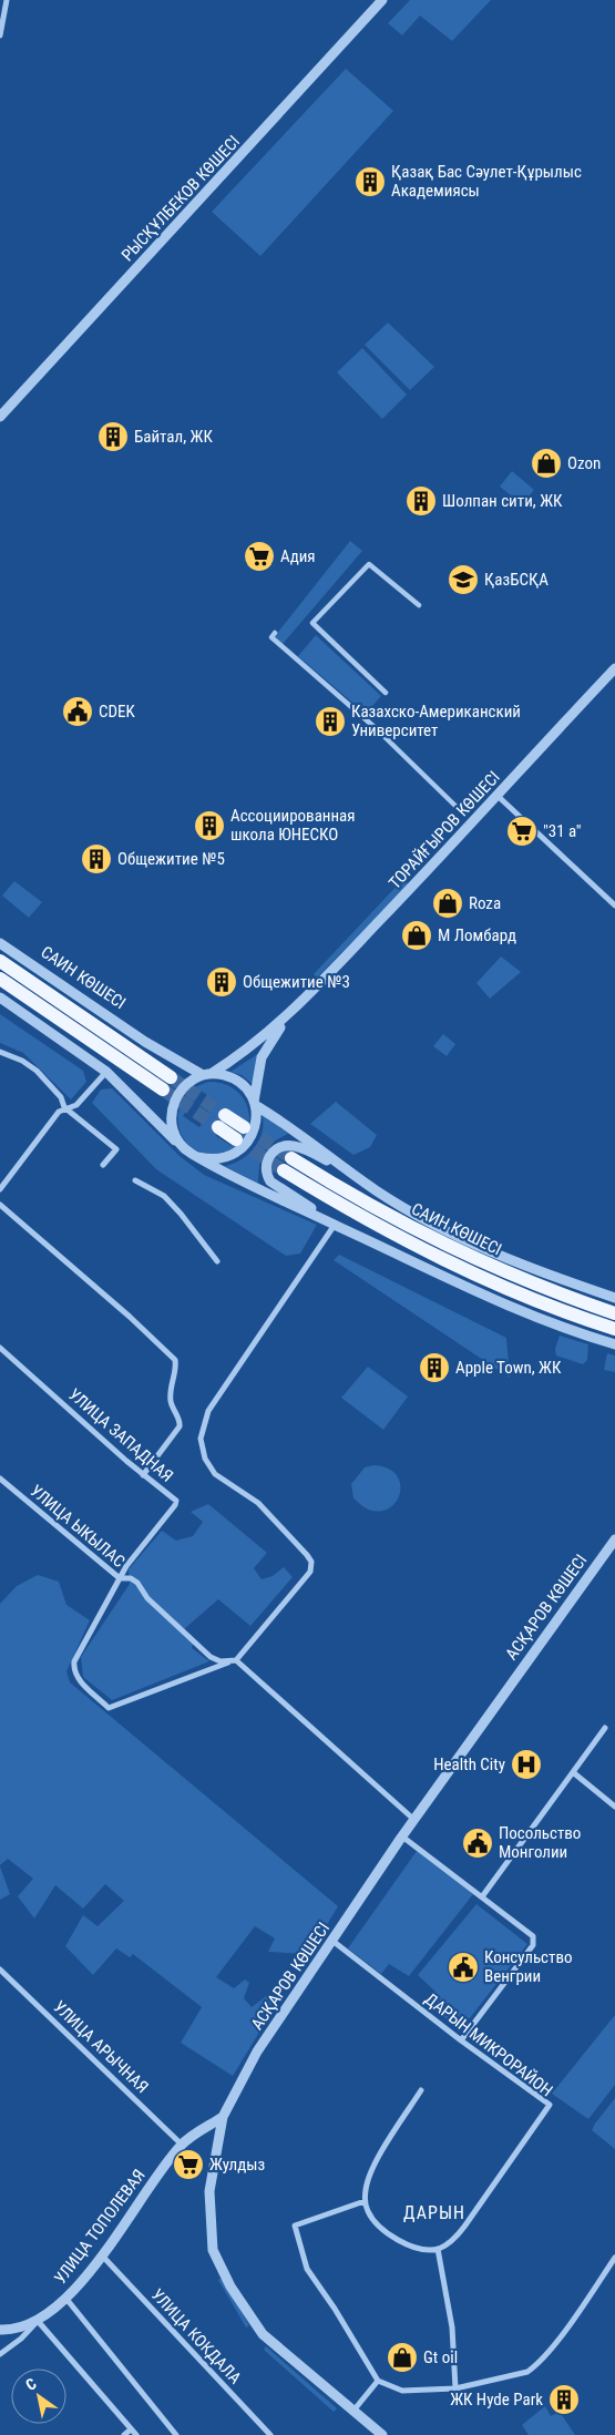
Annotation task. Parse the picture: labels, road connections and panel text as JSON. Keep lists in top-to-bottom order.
{
  "streets": {
    "main road": ["САИН КӨШЕСІ"],
    "street": [
      "РЫСҚҰЛБЕКОВ КӨШЕСІ",
      "ТОРАЙҒЫРОВ КӨШЕСІ",
      "УЛИЦА ЗАПАДНАЯ",
      "УЛИЦА ЫКЫЛАС",
      "АСҚАРОВ КӨШЕСІ",
      "ДАРЫН МИКРОРАЙОН",
      "УЛИЦА АРЫЧНАЯ",
      "УЛИЦА ТОПОЛЕВАЯ",
      "УЛИЦА КОКДАЛА"
    ]
  },
  "crossings": [
    ["УЛИЦА ЗАПАДНАЯ", "УЛИЦА ЫКЫЛАС"],
    ["АСҚАРОВ КӨШЕСІ", "ДАРЫН МИКРОРАЙОН"],
    ["АСҚАРОВ КӨШЕСІ", "УЛИЦА ТОПОЛЕВАЯ"],
    ["УЛИЦА АРЫЧНАЯ", "УЛИЦА ТОПОЛЕВАЯ"],
    ["УЛИЦА ТОПОЛЕВАЯ", "УЛИЦА КОКДАЛА"]
  ],
  "districts": ["ДАРЫН"],
  "places": {
    "building": [
      "Қазақ Бас Сәулет-Құрылыс Академиясы",
      "Байтал, ЖК",
      "Шолпан сити, ЖК",
      "Казахско-Американский Университет",
      "Ассоциированная школа ЮНЕСКО",
      "Общежитие №5",
      "Общежитие №3",
      "Apple Town, ЖК",
      "ЖК Hyde Park"
    ],
    "shop": [
      "Ozon",
      "Roza",
      "М Ломбард",
      "Gt oil"
    ],
    "supermarket": ["Адия", "\"31 а\"", "Жулдыз"],
    "school or university": ["ҚазБСҚА"],
    "public building": ["CDEK", "Посольство Монголии", "Консульство Венгрии"],
    "hospital": ["Health City"]
  },
  "north": "top left"
}
